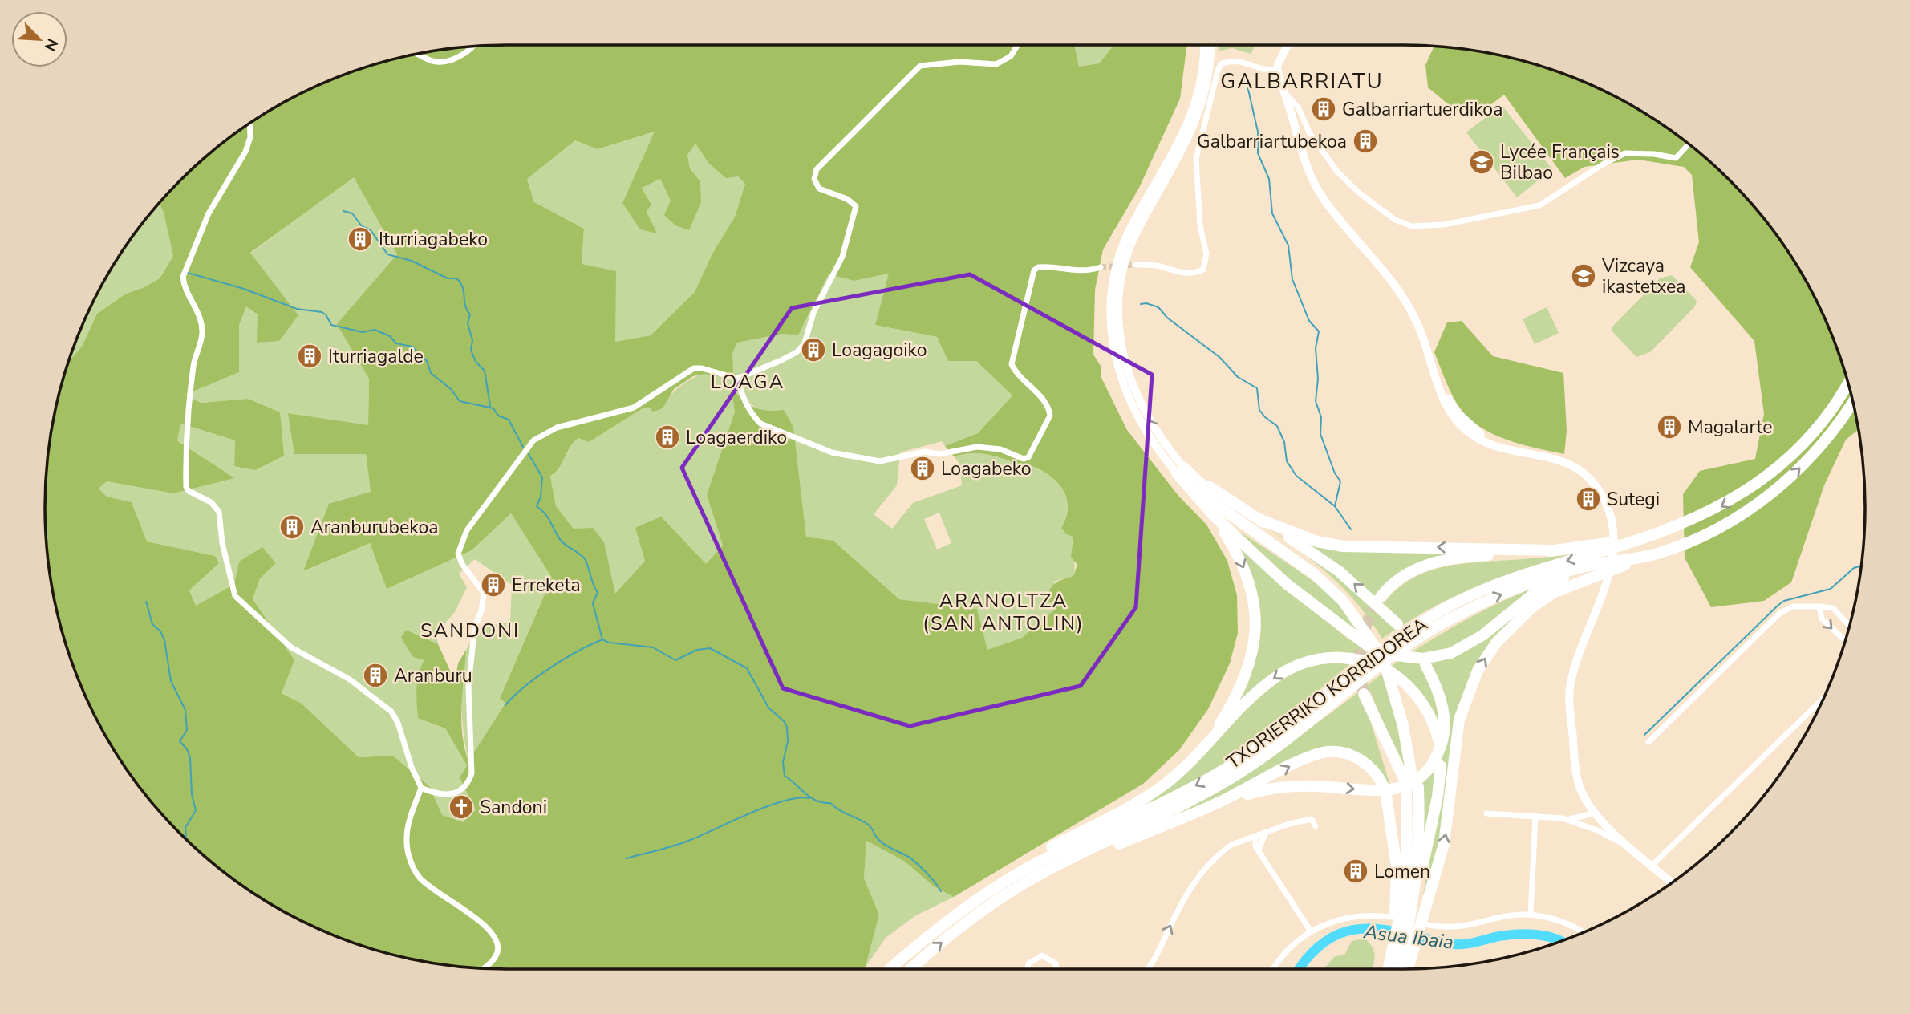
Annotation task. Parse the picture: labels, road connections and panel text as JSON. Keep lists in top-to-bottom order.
{
  "streets": {
    "highway": ["TXORIERRIKO KORRIDOREA"]
  },
  "districts": [
    "GALBARRIATU",
    "LOAGA",
    "ARANOLTZA (SAN ANTOLIN)",
    "SANDONI"
  ],
  "water": ["Asua Ibaia"],
  "places": {
    "building": [
      "Galbarriartuerdikoa",
      "Galbarriartubekoa",
      "Iturriagabeko",
      "Loagagoiko",
      "Iturriagalde",
      "Magalarte",
      "Loagaerdiko",
      "Loagabeko",
      "Sutegi",
      "Aranburubekoa",
      "Erreketa",
      "Aranburu",
      "Lomen"
    ],
    "school or university": ["Lycée Français Bilbao", "Vizcaya ikastetxea"],
    "church": ["Sandoni"]
  },
  "north": "bottom right"
}
